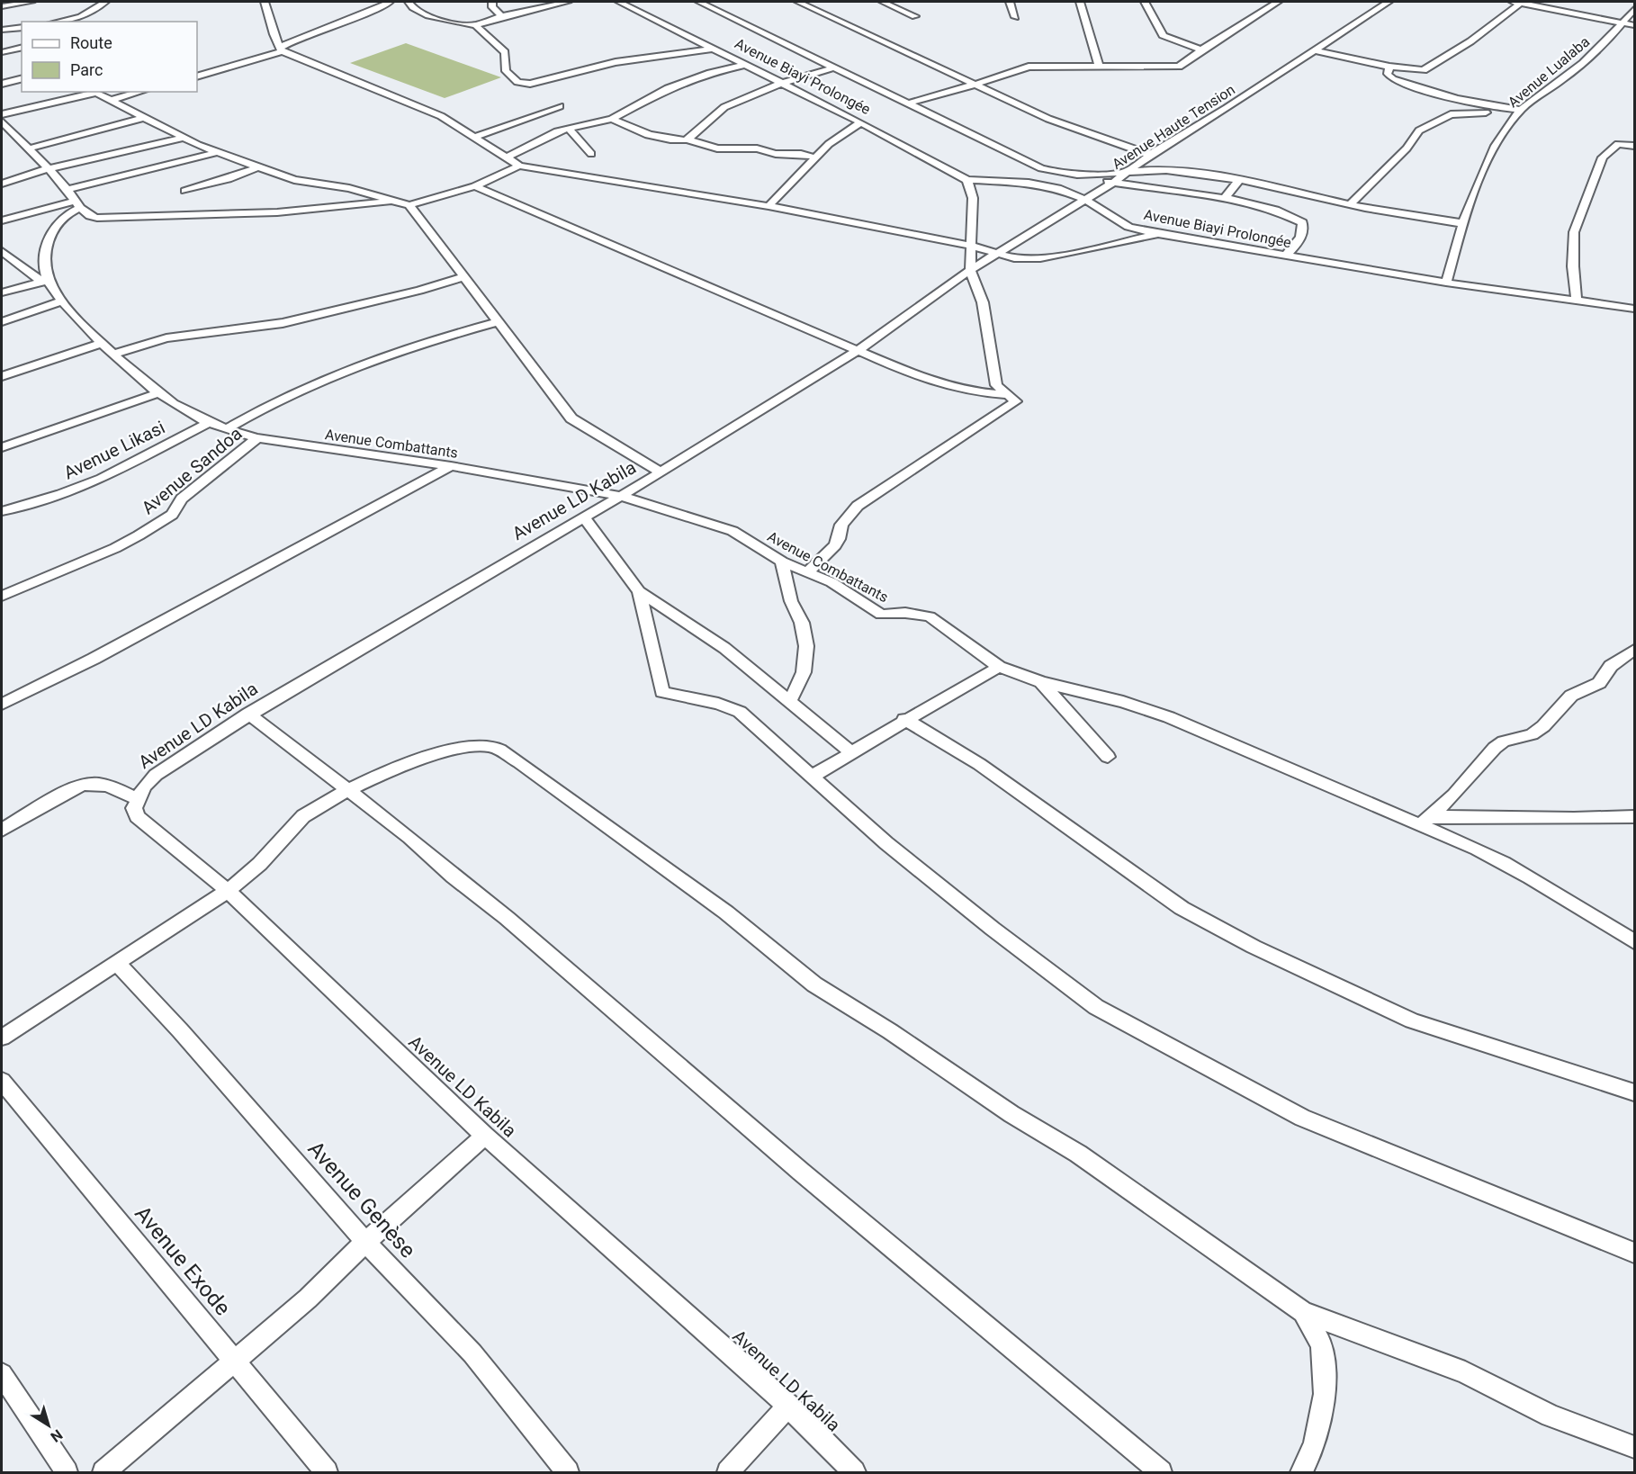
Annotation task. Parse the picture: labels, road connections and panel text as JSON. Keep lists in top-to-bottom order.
{
  "streets": {
    "street": [
      "Avenue Lualaba",
      "Avenue Biayi Prolongée",
      "Avenue Haute Tension",
      "Avenue Combattants",
      "Avenue Likasi",
      "Avenue Sandoa",
      "Avenue LD Kabila",
      "Avenue Genèse",
      "Avenue Exode"
    ]
  },
  "crossings": [
    ["Avenue Lualaba", "Avenue Biayi Prolongée"],
    ["Avenue Biayi Prolongée", "Avenue Haute Tension"],
    ["Avenue Haute Tension", "Avenue LD Kabila"],
    ["Avenue Combattants", "Avenue Likasi"],
    ["Avenue Combattants", "Avenue Sandoa"],
    ["Avenue Combattants", "Avenue LD Kabila"]
  ],
  "legend": ["Route", "Parc"],
  "north": "bottom right"
}
